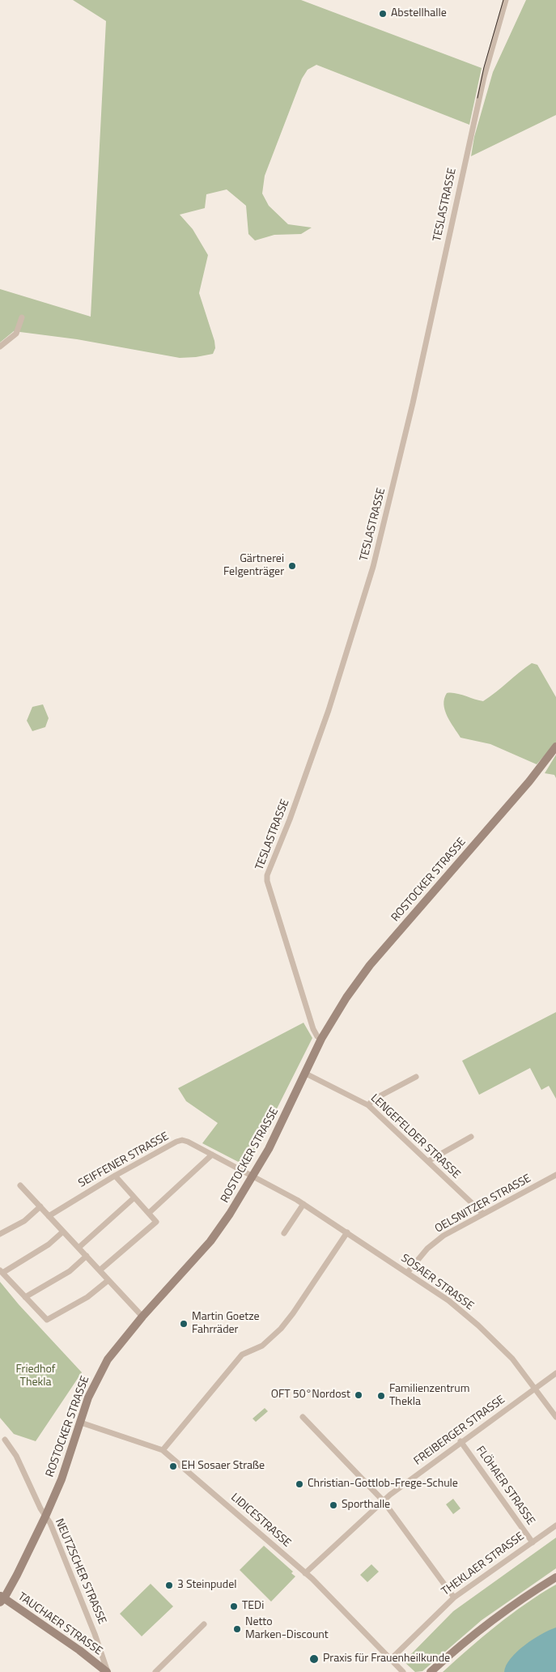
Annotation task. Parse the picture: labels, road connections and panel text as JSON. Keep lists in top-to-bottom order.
{
  "streets": {
    "main road": ["ROSTOCKER STRASSE", "TAUCHAER STRASSE"],
    "street": [
      "TESLASTRASSE",
      "LENGEFELDER STRASSE",
      "SEIFFENER STRASSE",
      "OELSNITZER STRASSE",
      "SOSAER STRASSE",
      "FREIBERGER STRASSE",
      "FLÖHAER STRASSE",
      "LIDICESTRASSE",
      "THEKLAER STRASSE",
      "NEUTZSCHER STRASSE"
    ]
  },
  "crossings": [
    ["TESLASTRASSE", "ROSTOCKER STRASSE"],
    ["ROSTOCKER STRASSE", "LENGEFELDER STRASSE"],
    ["ROSTOCKER STRASSE", "SEIFFENER STRASSE"],
    ["ROSTOCKER STRASSE", "SOSAER STRASSE"],
    ["ROSTOCKER STRASSE", "LIDICESTRASSE"],
    ["ROSTOCKER STRASSE", "NEUTZSCHER STRASSE"],
    ["ROSTOCKER STRASSE", "TAUCHAER STRASSE"],
    ["LENGEFELDER STRASSE", "OELSNITZER STRASSE"],
    ["SEIFFENER STRASSE", "SOSAER STRASSE"],
    ["OELSNITZER STRASSE", "SOSAER STRASSE"],
    ["SOSAER STRASSE", "FREIBERGER STRASSE"],
    ["FREIBERGER STRASSE", "FLÖHAER STRASSE"],
    ["FREIBERGER STRASSE", "LIDICESTRASSE"],
    ["FLÖHAER STRASSE", "THEKLAER STRASSE"],
    ["LIDICESTRASSE", "THEKLAER STRASSE"],
    ["NEUTZSCHER STRASSE", "TAUCHAER STRASSE"]
  ],
  "parks": ["Friedhof Thekla"],
  "places": [
    "Abstellhalle",
    "Gärtnerei Felgenträger",
    "Martin Goetze Fahrräder",
    "OFT 50°Nordost",
    "Familienzentrum Thekla",
    "EH Sosaer Straße",
    "Christian-Gottlob-Frege-Schule",
    "Sporthalle",
    "3 Steinpudel",
    "TEDi",
    "Netto Marken-Discount",
    "Praxis für Frauenheilkunde"
  ]
}
